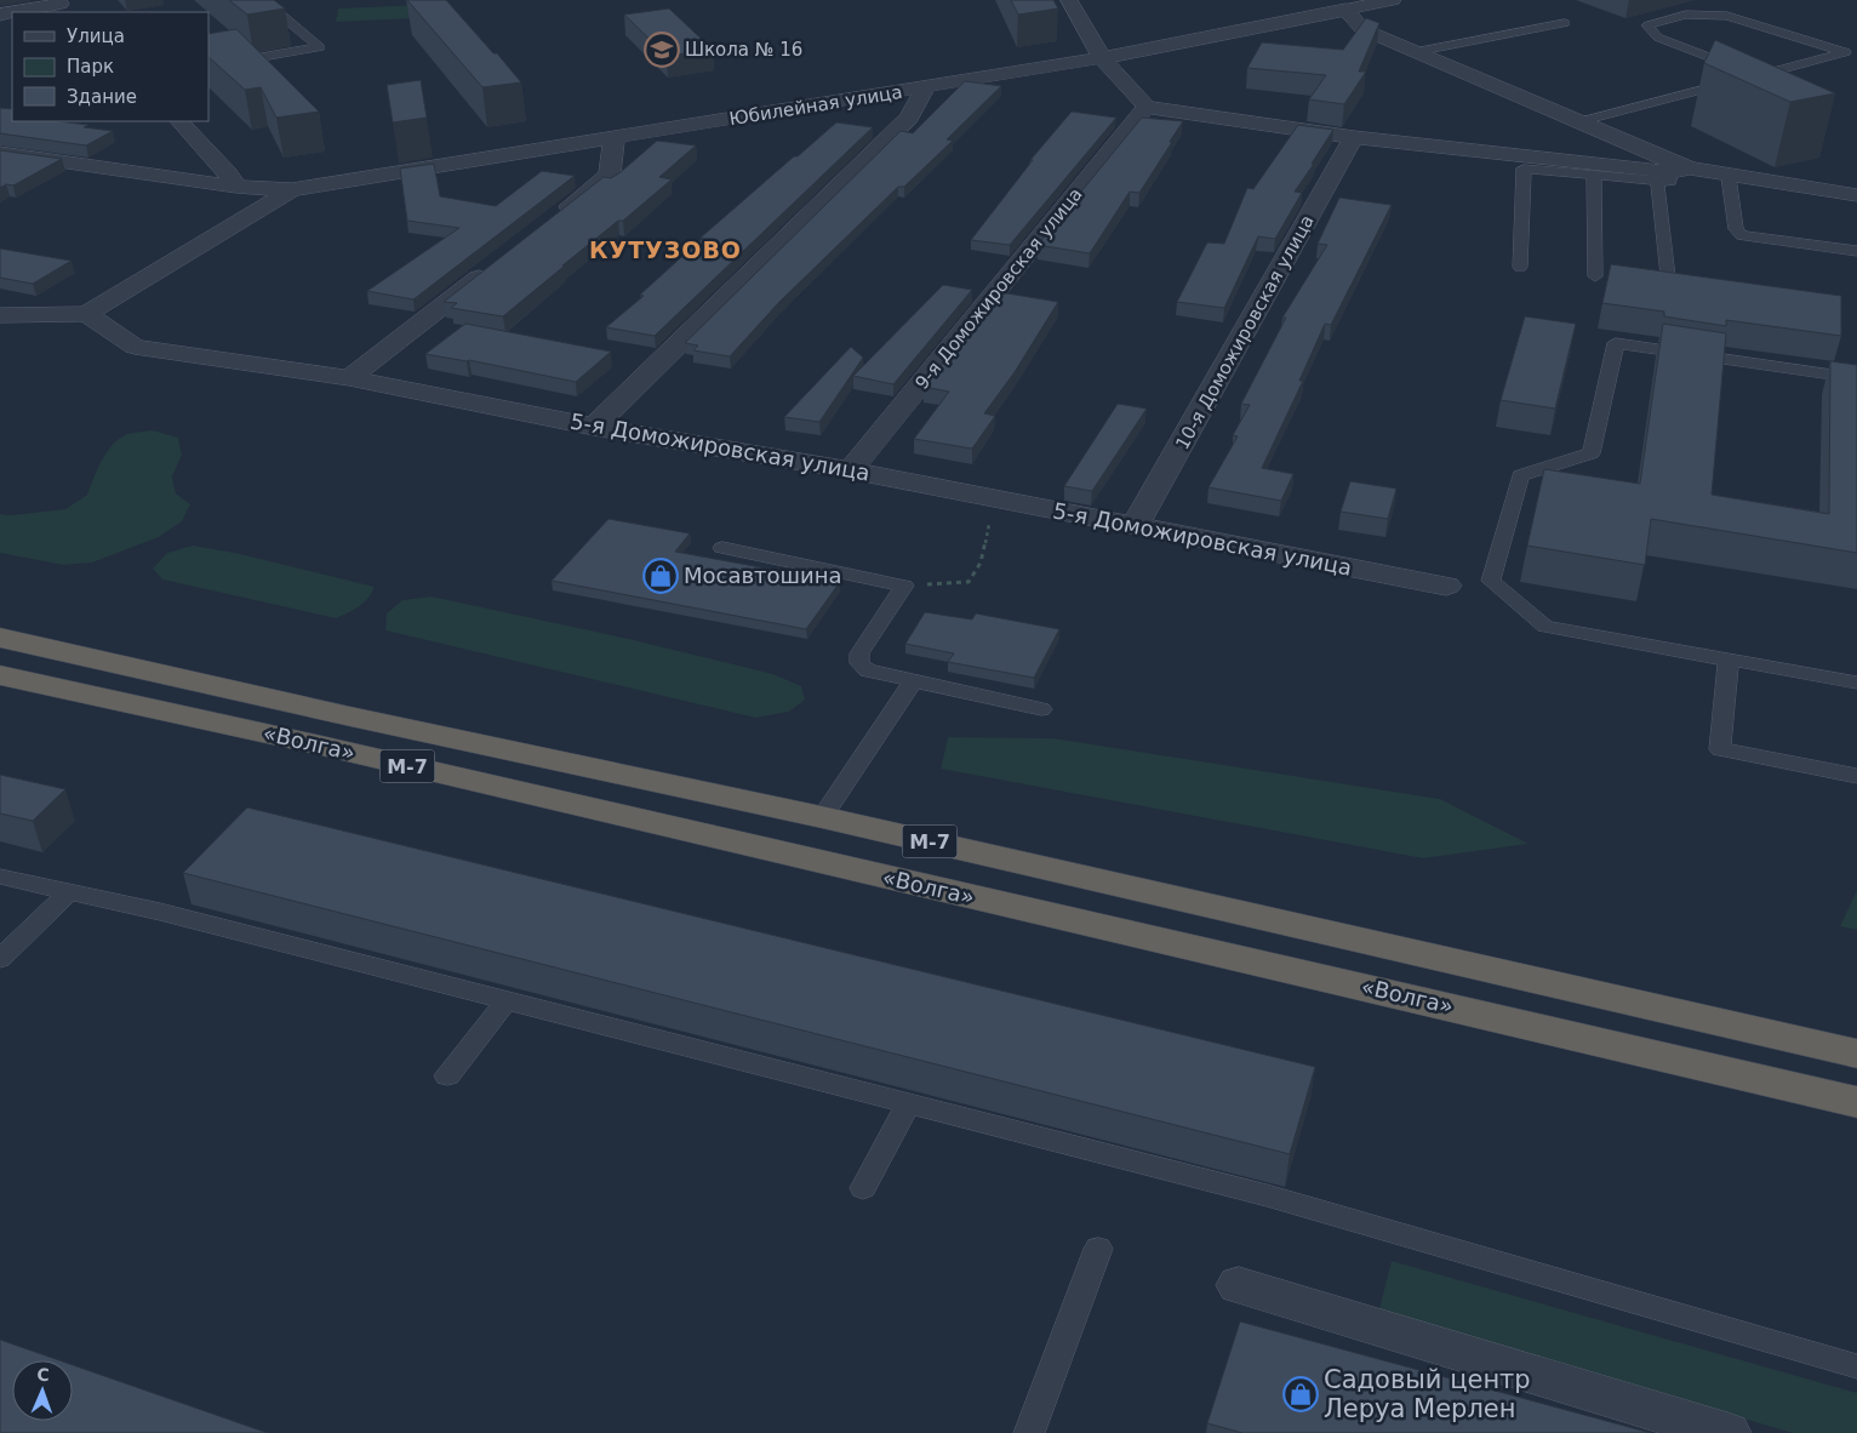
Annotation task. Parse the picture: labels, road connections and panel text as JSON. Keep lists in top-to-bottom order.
{
  "streets": {
    "highway": ["«Волга»", "М-7"],
    "street": [
      "Юбилейная улица",
      "9-я Доможировская улица",
      "10-я Доможировская улица",
      "5-я Доможировская улица"
    ]
  },
  "crossings": [
    ["9-я Доможировская улица", "5-я Доможировская улица"],
    ["10-я Доможировская улица", "5-я Доможировская улица"]
  ],
  "districts": ["КУТУЗОВО"],
  "places": {
    "school or university": ["Школа № 16"],
    "shop": ["Мосавтошина", "Садовый центр Леруа Мерлен"]
  },
  "legend": ["Улица", "Парк", "Здание"],
  "north": "top"
}
